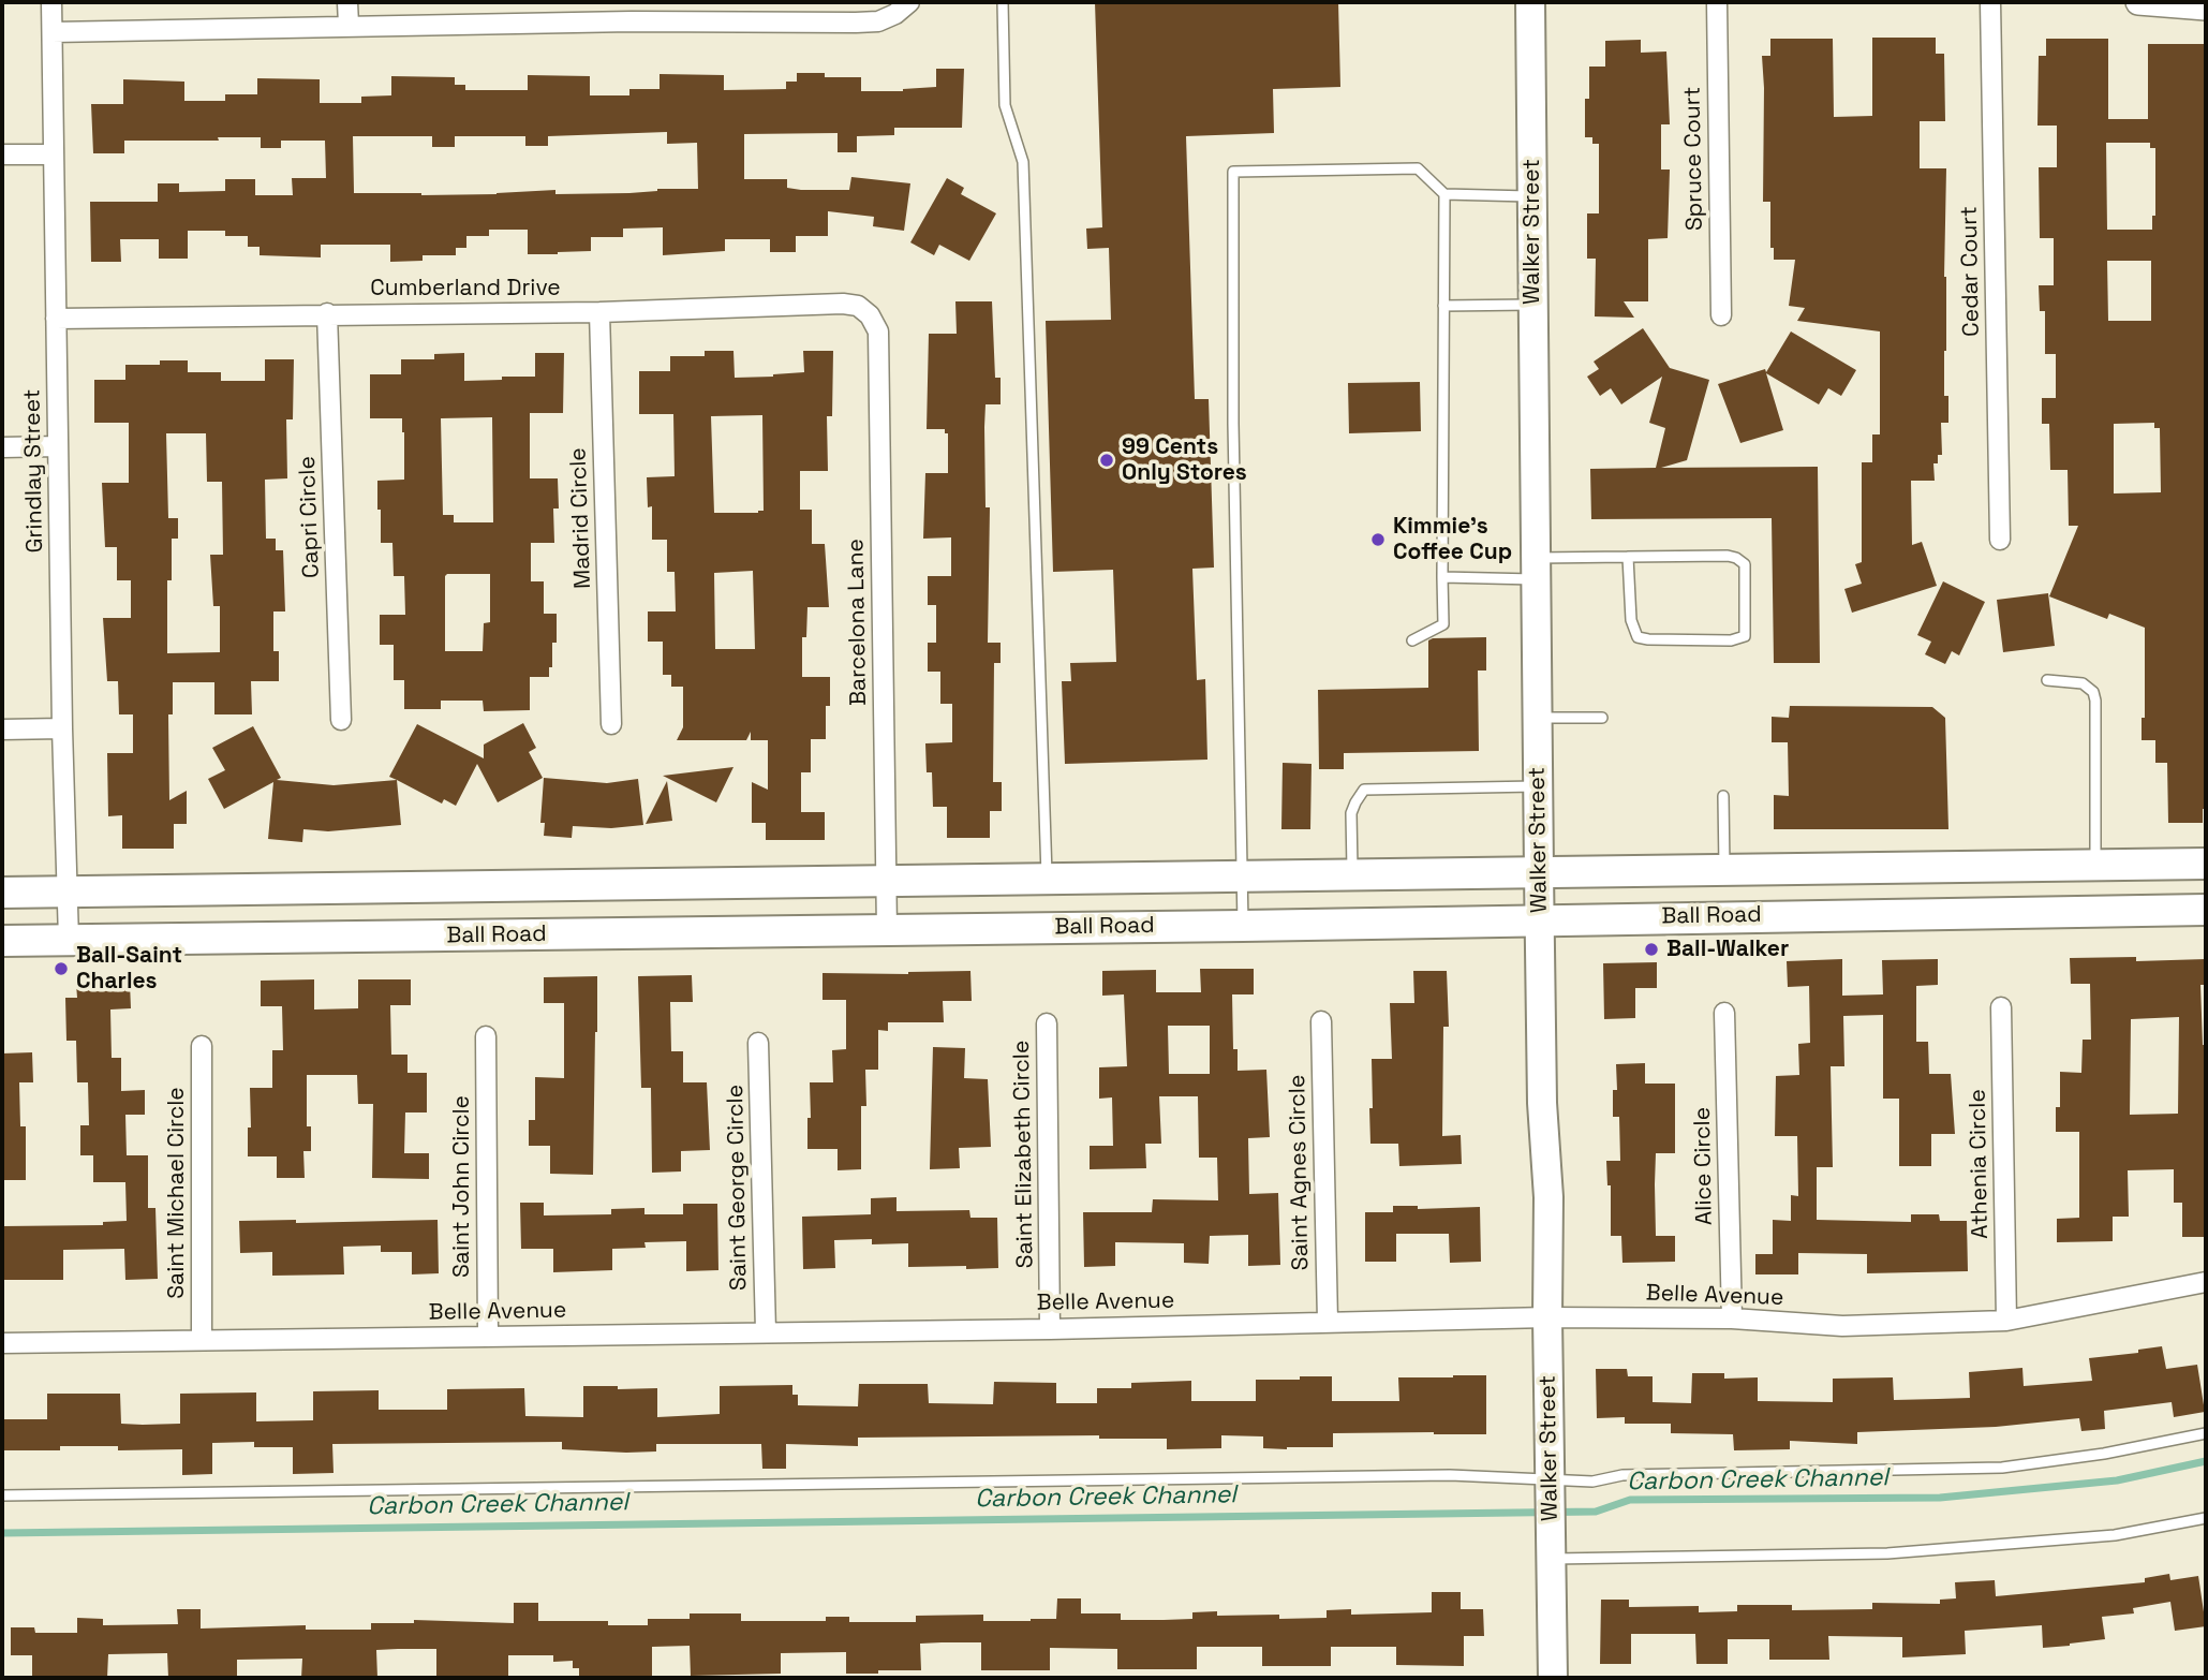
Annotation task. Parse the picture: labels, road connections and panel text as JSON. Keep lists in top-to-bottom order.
{
  "streets": {
    "main road": ["Walker Street", "Ball Road"],
    "street": [
      "Spruce Court",
      "Cedar Court",
      "Cumberland Drive",
      "Grindlay Street",
      "Capri Circle",
      "Madrid Circle",
      "Barcelona Lane",
      "Saint Elizabeth Circle",
      "Athenia Circle",
      "Alice Circle",
      "Saint Agnes Circle",
      "Saint John Circle",
      "Saint George Circle",
      "Saint Michael Circle",
      "Belle Avenue"
    ]
  },
  "crossings": [
    ["Walker Street", "Ball Road"],
    ["Walker Street", "Belle Avenue"],
    ["Cumberland Drive", "Grindlay Street"],
    ["Cumberland Drive", "Capri Circle"],
    ["Cumberland Drive", "Madrid Circle"],
    ["Cumberland Drive", "Barcelona Lane"],
    ["Grindlay Street", "Ball Road"],
    ["Barcelona Lane", "Ball Road"],
    ["Saint Elizabeth Circle", "Belle Avenue"],
    ["Athenia Circle", "Belle Avenue"],
    ["Alice Circle", "Belle Avenue"],
    ["Saint Agnes Circle", "Belle Avenue"],
    ["Saint John Circle", "Belle Avenue"],
    ["Saint George Circle", "Belle Avenue"],
    ["Saint Michael Circle", "Belle Avenue"]
  ],
  "water": ["Carbon Creek Channel"],
  "places": [
    "99 Cents Only Stores",
    "Kimmie's Coffee Cup",
    "Ball-Walker",
    "Ball-Saint Charles"
  ]
}
